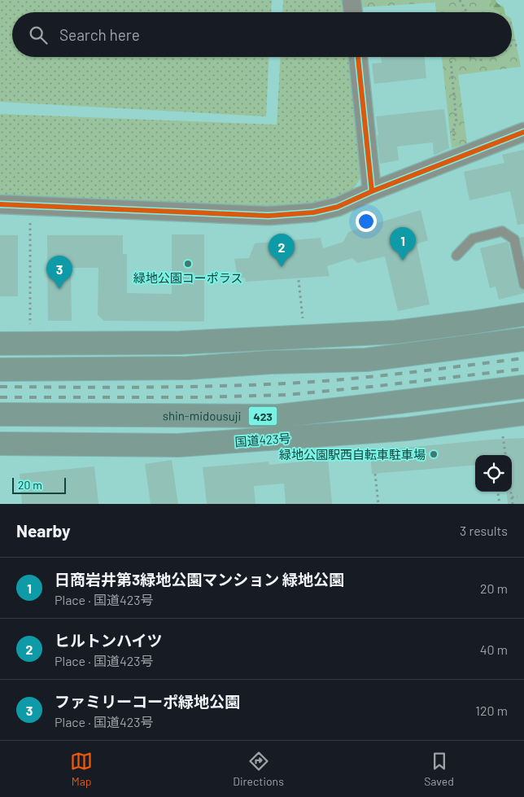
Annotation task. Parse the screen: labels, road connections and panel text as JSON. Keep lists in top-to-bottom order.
{
  "streets": {
    "highway": ["shin-midousuji", "423", "国道423号"]
  },
  "places": ["緑地公園コーポラス", "緑地公園駅西自転車駐車場"],
  "scale_bar": "20 m",
  "page": {
    "search": "Search here",
    "pins": ["1", "2", "3"],
    "scale": "20 m",
    "heading": ["Nearby", "3 results"],
    "list": [
      {
        "mark": "1",
        "name": "日商岩井第3緑地公園マンション 緑地公園",
        "note": "Place · 国道423号",
        "value": "20 m"
      },
      {
        "mark": "2",
        "name": "ヒルトンハイツ",
        "note": "Place · 国道423号",
        "value": "40 m"
      },
      {
        "mark": "3",
        "name": "ファミリーコーポ緑地公園",
        "note": "Place · 国道423号",
        "value": "120 m"
      }
    ],
    "nav": ["Map", "Directions", "Saved"]
  }
}
